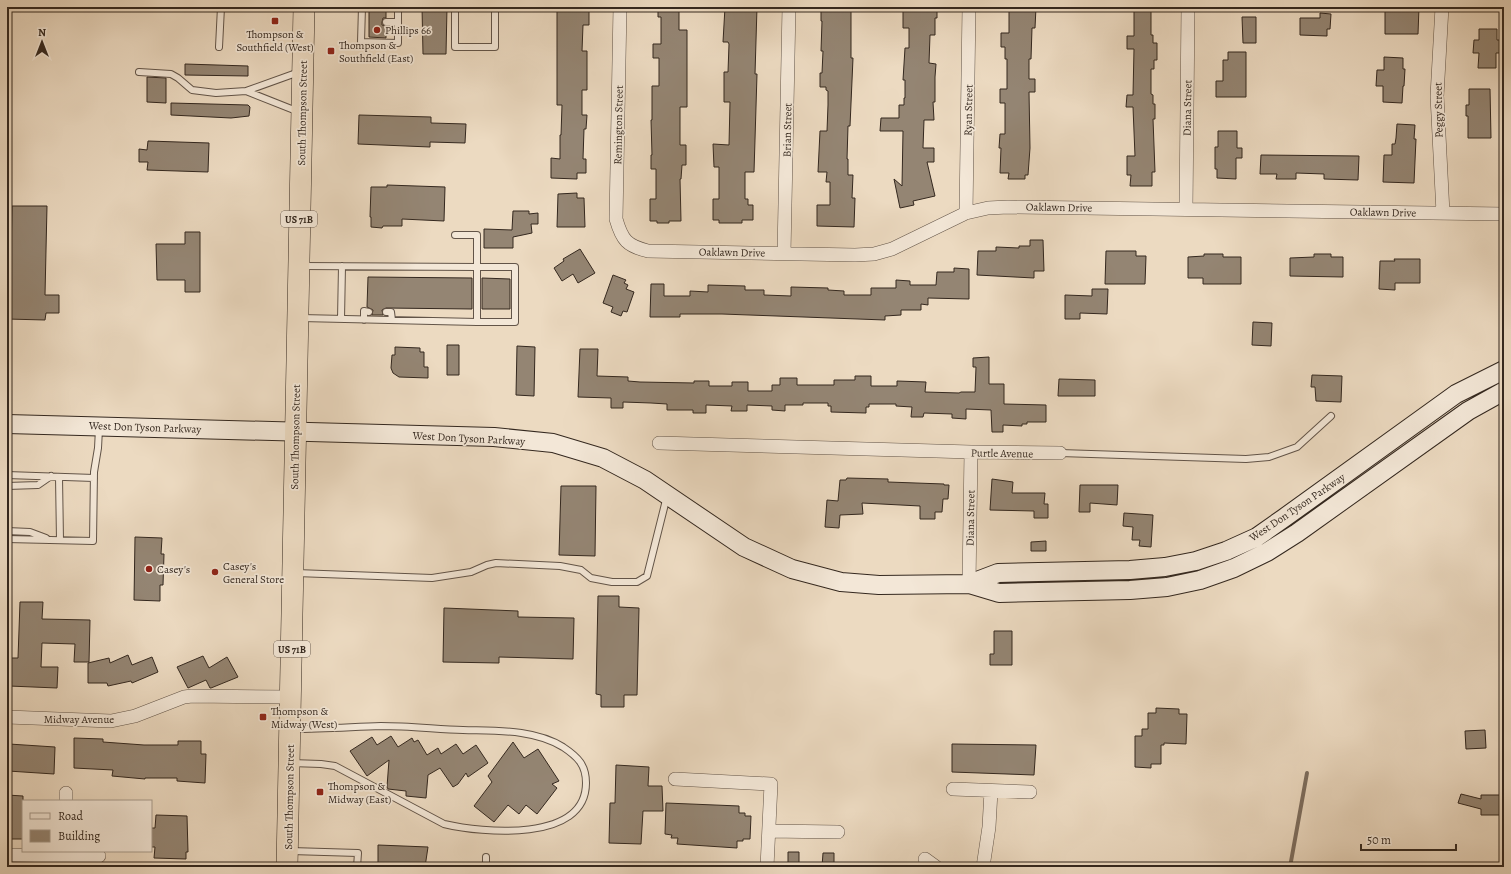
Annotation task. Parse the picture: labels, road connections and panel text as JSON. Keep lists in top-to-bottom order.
{
  "streets": {
    "highway": ["South Thompson Street", "US 71B"],
    "main road": ["West Don Tyson Parkway"],
    "street": [
      "Diana Street",
      "Ryan Street",
      "Peggy Street",
      "Remington Street",
      "Brian Street",
      "Oaklawn Drive",
      "Purtle Avenue",
      "Midway Avenue"
    ]
  },
  "crossings": [
    ["Diana Street", "Oaklawn Drive"],
    ["Diana Street", "West Don Tyson Parkway"],
    ["Diana Street", "Purtle Avenue"],
    ["Ryan Street", "Oaklawn Drive"],
    ["Peggy Street", "Oaklawn Drive"],
    ["South Thompson Street", "West Don Tyson Parkway"],
    ["South Thompson Street", "Midway Avenue"],
    ["Remington Street", "Oaklawn Drive"],
    ["Brian Street", "Oaklawn Drive"]
  ],
  "places": {
    "transit": [
      "Thompson & Southfield (West)",
      "Thompson & Southfield (East)",
      "Thompson & Midway (West)",
      "Thompson & Midway (East)"
    ],
    "other": ["Phillips 66", "Casey's", "Casey's General Store"]
  },
  "legend": ["Road", "Building"],
  "scale_bar": "50 m",
  "north": "top"
}
